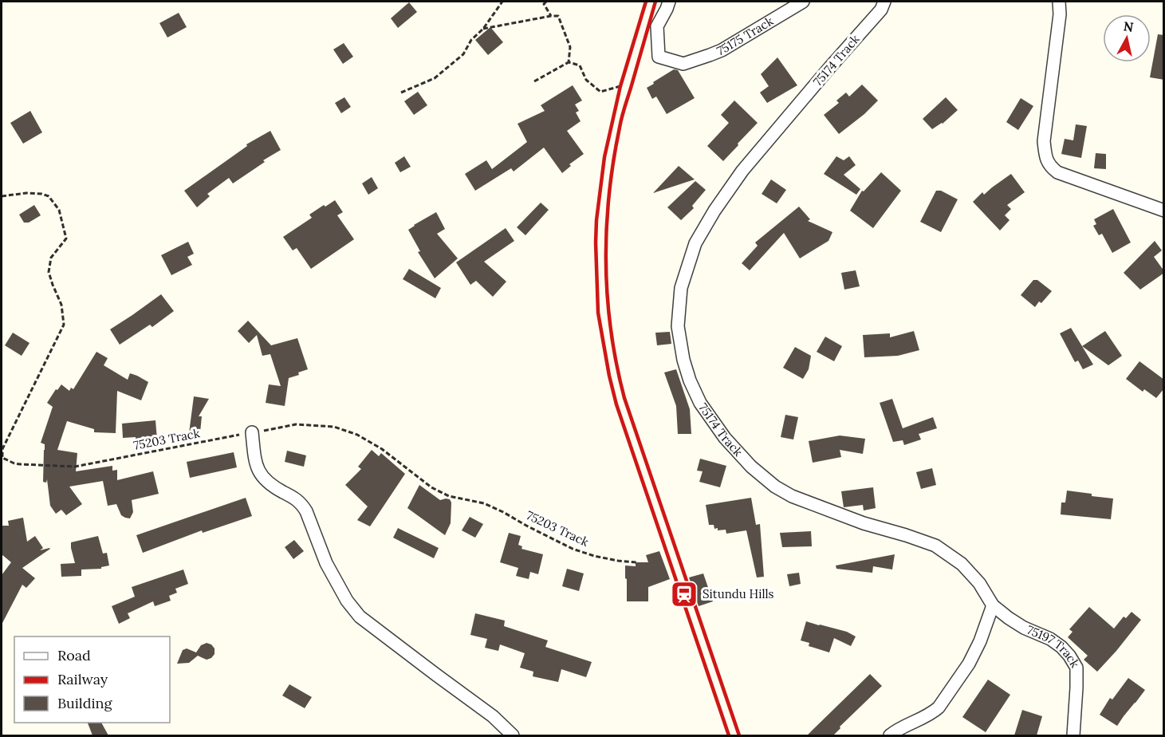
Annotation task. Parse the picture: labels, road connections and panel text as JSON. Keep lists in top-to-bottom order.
{
  "streets": {
    "street": ["75175 Track", "75174 Track", "75197 Track"],
    "path": ["75203 Track"]
  },
  "crossings": [
    ["75174 Track", "75197 Track"]
  ],
  "places": {
    "station": ["Situndu Hills"]
  },
  "legend": ["Road", "Railway", "Building"],
  "north": "top"
}
